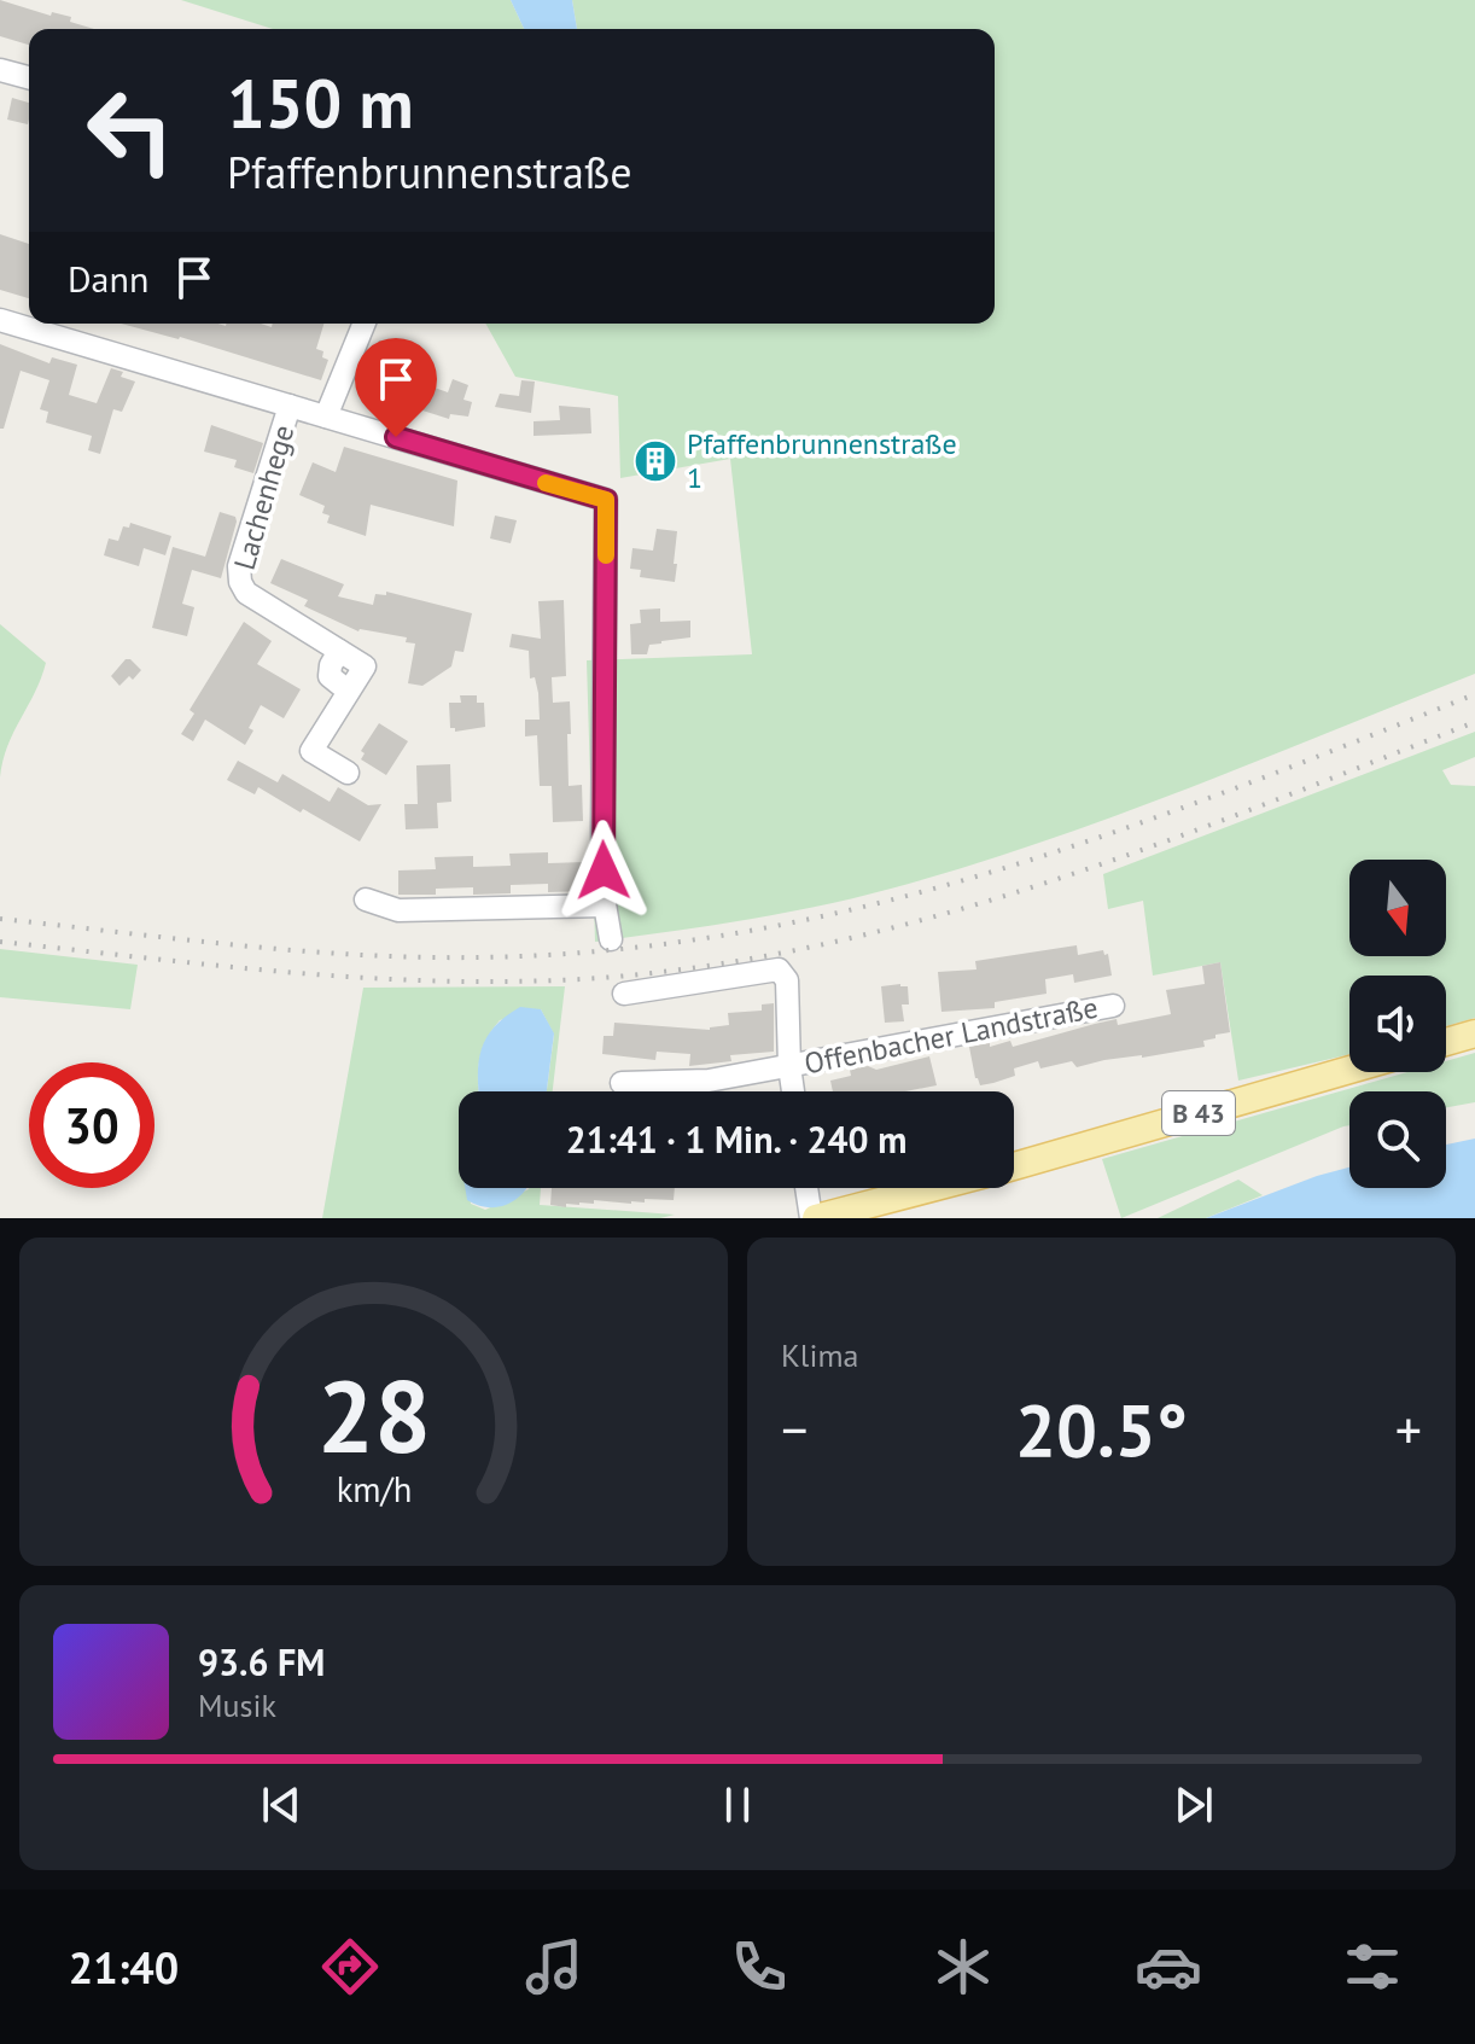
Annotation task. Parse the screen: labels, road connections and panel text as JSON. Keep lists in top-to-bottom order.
{
  "streets": {
    "main road": ["B 43"],
    "street": ["Lachenhege", "Offenbacher Landstraße"]
  },
  "places": {
    "building": ["Pfaffenbrunnenstraße 1"]
  },
  "north": "bottom",
  "page": {
    "turn": ["150 m", "Pfaffenbrunnenstraße"],
    "then": "Dann",
    "limit": "30",
    "trip": "21:41 · 1 Min. · 240 m",
    "tile": "Klima",
    "heat": ["−", "20.5°", "+"],
    "song": ["93.6 FM", "Musik"],
    "tabs": "21:40",
    "gauge": ["28", "km/h"]
  }
}
